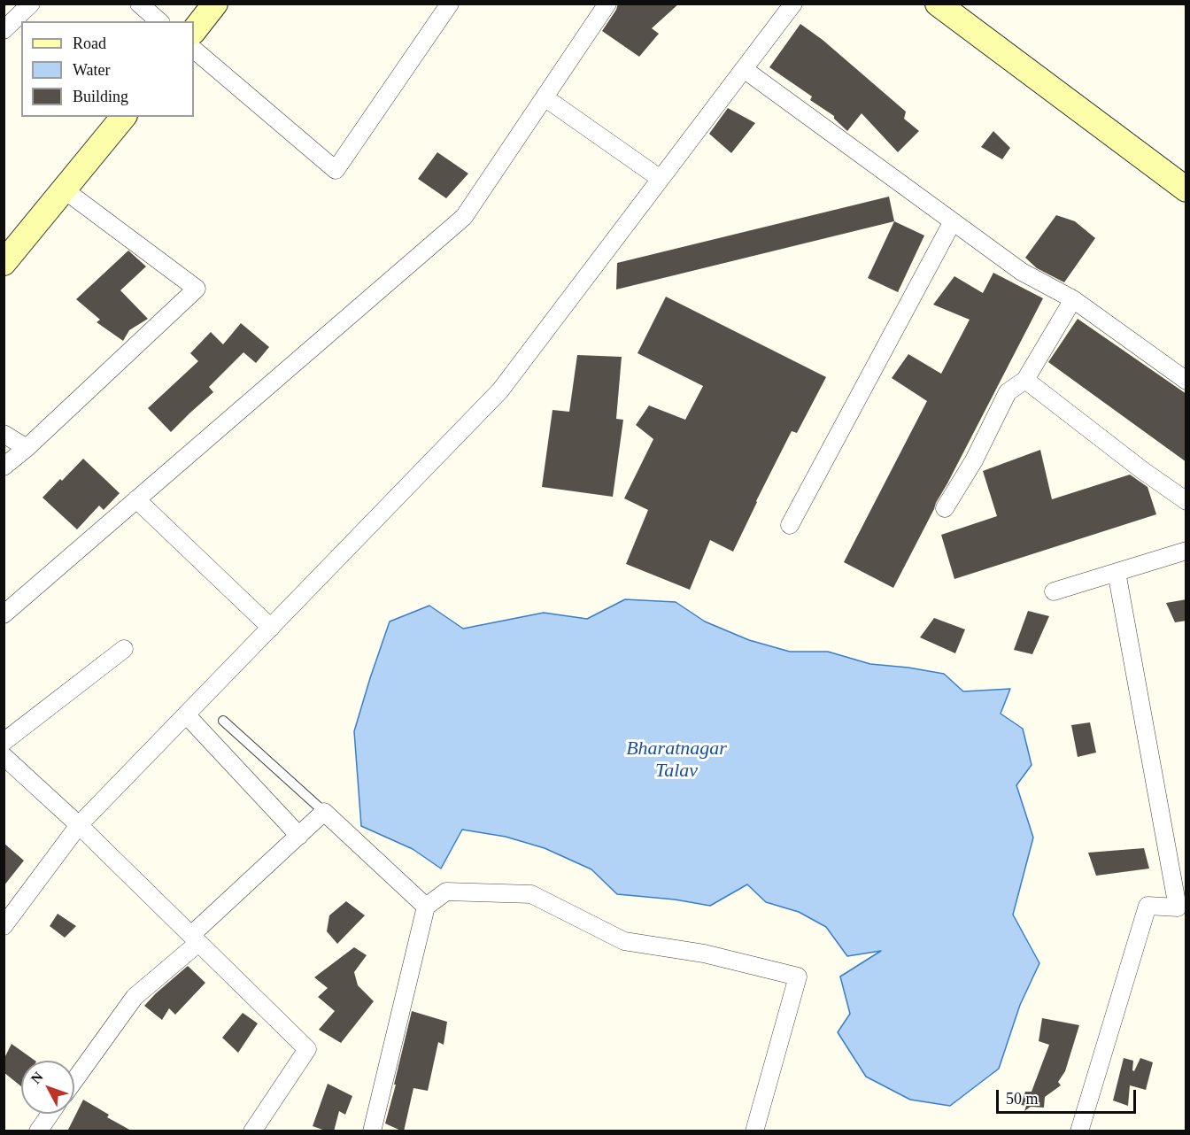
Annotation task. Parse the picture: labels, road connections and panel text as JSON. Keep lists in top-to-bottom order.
{
  "water": ["Bharatnagar Talav"],
  "legend": ["Road", "Water", "Building"],
  "scale_bar": "50 m",
  "north": "top left"
}
